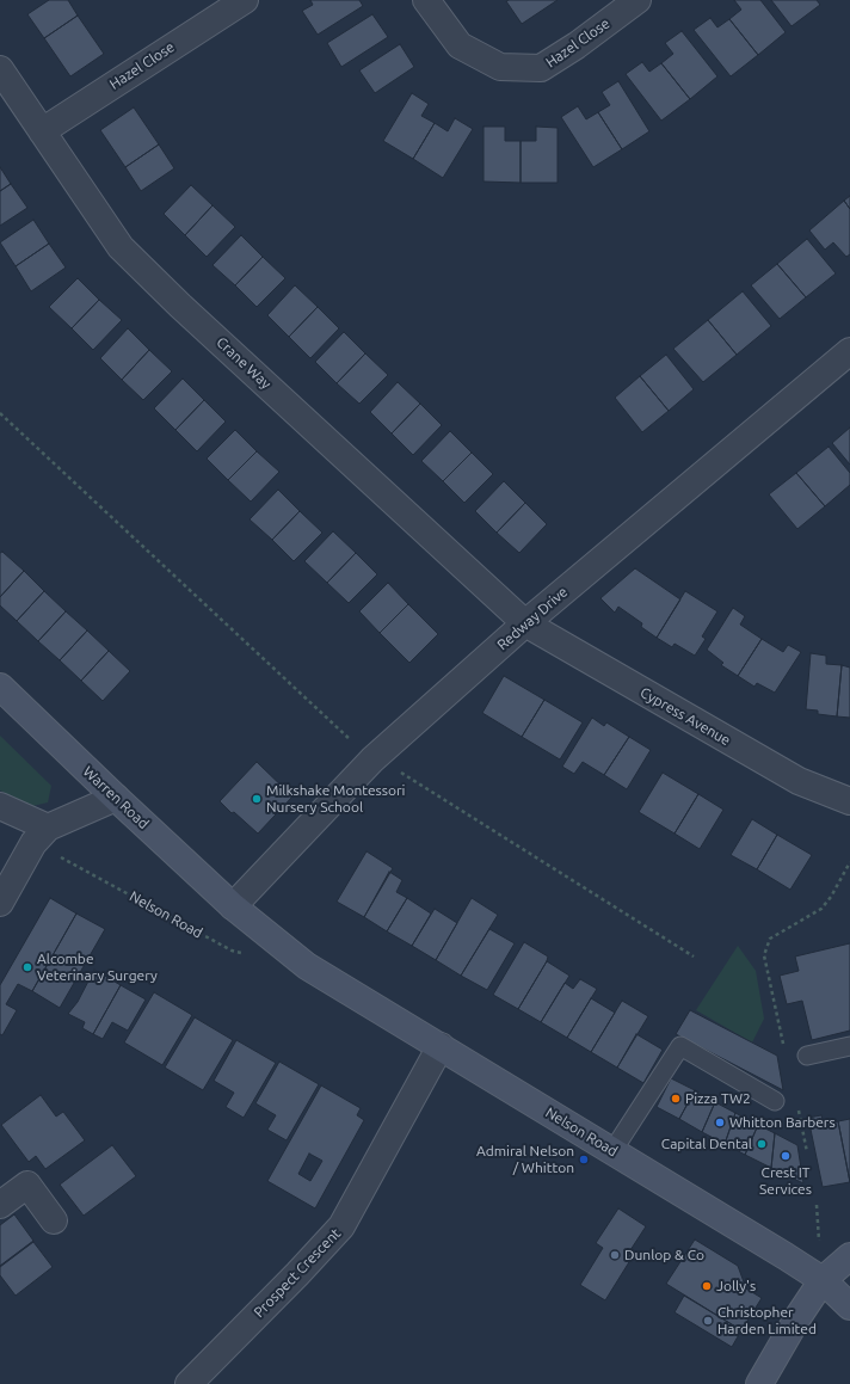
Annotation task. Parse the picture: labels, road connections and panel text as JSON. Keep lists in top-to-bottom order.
{
  "streets": {
    "street": [
      "Hazel Close",
      "Crane Way",
      "Redway Drive",
      "Cypress Avenue",
      "Warren Road",
      "Nelson Road",
      "Prospect Crescent"
    ]
  },
  "crossings": [
    ["Hazel Close", "Crane Way"],
    ["Crane Way", "Redway Drive"],
    ["Crane Way", "Cypress Avenue"],
    ["Redway Drive", "Cypress Avenue"],
    ["Redway Drive", "Warren Road"],
    ["Redway Drive", "Nelson Road"],
    ["Warren Road", "Nelson Road"],
    ["Nelson Road", "Prospect Crescent"]
  ],
  "places": [
    "Milkshake Montessori Nursery School",
    "Alcombe Veterinary Surgery",
    "Pizza TW2",
    "Whitton Barbers",
    "Capital Dental",
    "Crest IT Services",
    "Admiral Nelson / Whitton",
    "Dunlop & Co",
    "Jolly's",
    "Christopher Harden Limited"
  ]
}
